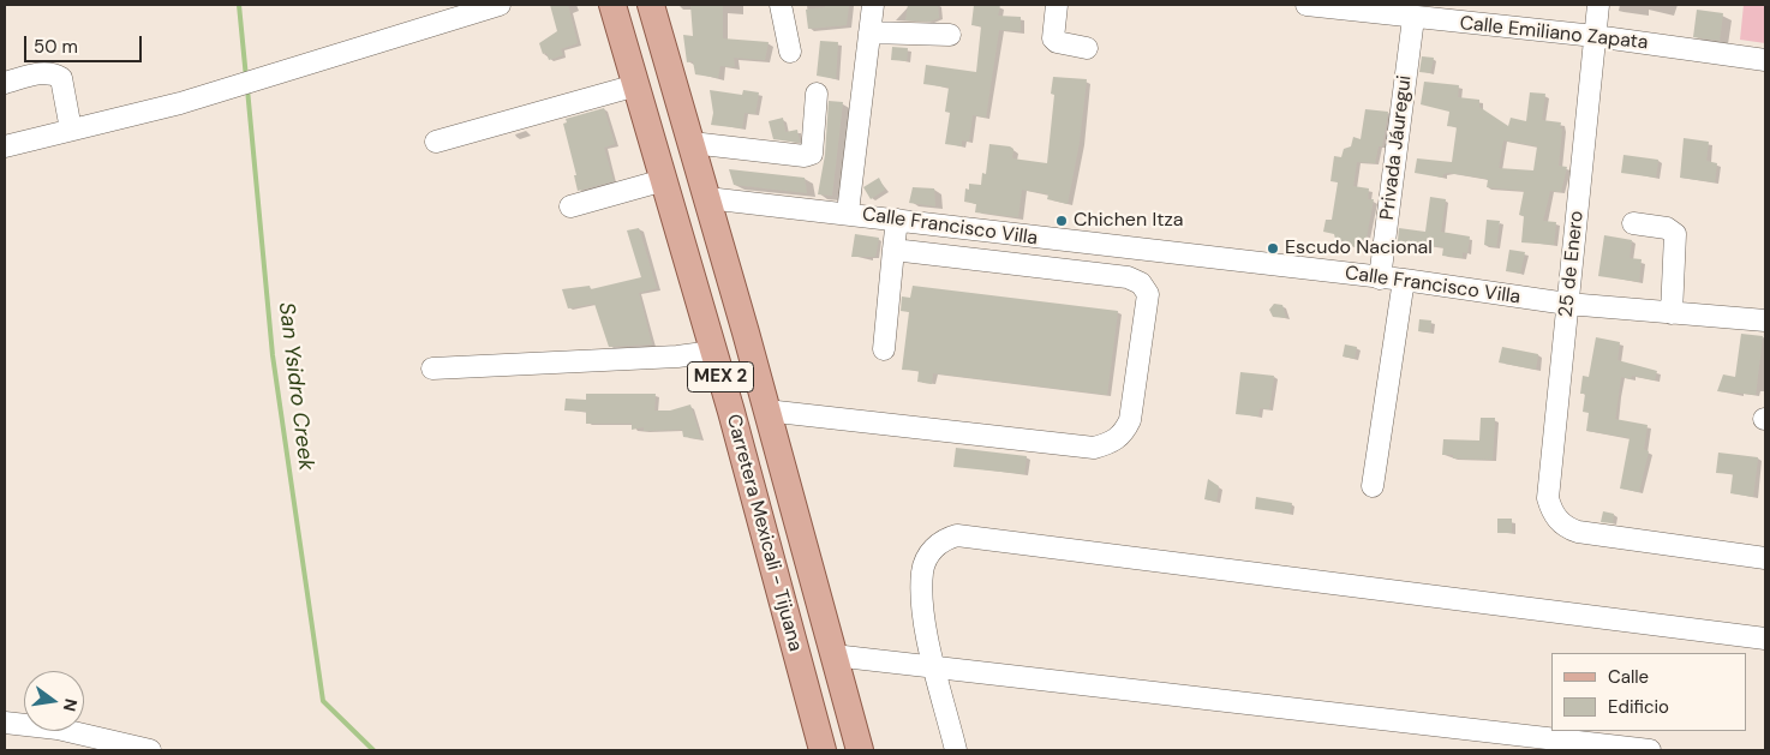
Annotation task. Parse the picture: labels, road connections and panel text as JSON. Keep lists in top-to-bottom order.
{
  "streets": {
    "main road": ["MEX 2", "Carretera Mexicali - Tijuana"],
    "street": [
      "Calle Emiliano Zapata",
      "Privada Jáuregui",
      "Calle Francisco Villa",
      "25 de Enero"
    ]
  },
  "crossings": [
    ["Calle Emiliano Zapata", "Privada Jáuregui"],
    ["Calle Emiliano Zapata", "25 de Enero"],
    ["Privada Jáuregui", "Calle Francisco Villa"],
    ["Calle Francisco Villa", "25 de Enero"],
    ["Calle Francisco Villa", "Carretera Mexicali - Tijuana"]
  ],
  "water": ["San Ysidro Creek"],
  "places": ["Chichen Itza", "Escudo Nacional"],
  "legend": ["Calle", "Edificio"],
  "scale_bar": "50 m",
  "north": "right"
}
